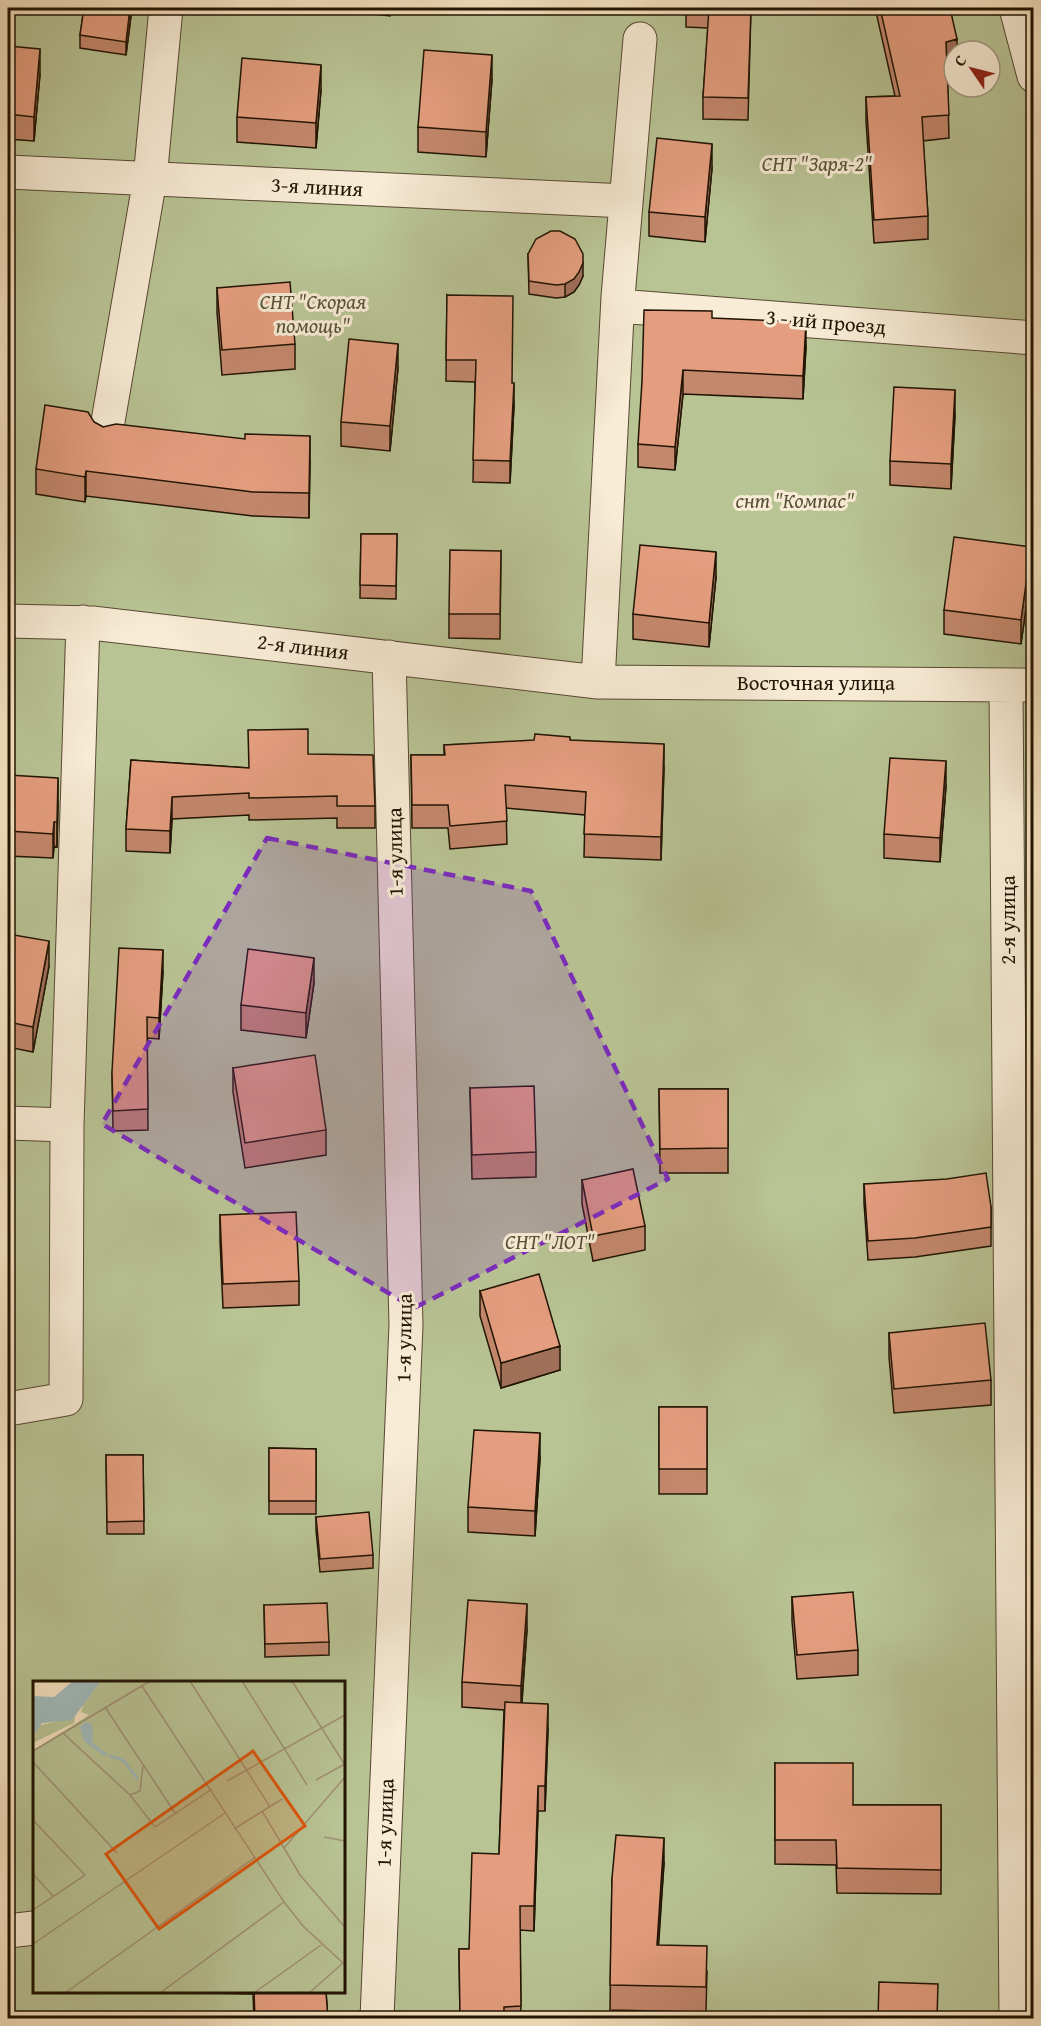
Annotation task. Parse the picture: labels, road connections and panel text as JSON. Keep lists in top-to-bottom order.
{
  "streets": {
    "street": [
      "3-я линия",
      "3 - ий проезд",
      "2-я линия",
      "Восточная улица",
      "1-я улица",
      "2-я улица"
    ]
  },
  "crossings": [
    ["2-я линия", "Восточная улица"],
    ["2-я линия", "1-я улица"],
    ["Восточная улица", "2-я улица"]
  ],
  "parks": [
    "СНТ \"Заря-2\"",
    "СНТ \"Скорая помощь\"",
    "снт \"Компас\"",
    "СНТ \"ЛОТ\""
  ],
  "north": "top left"
}
